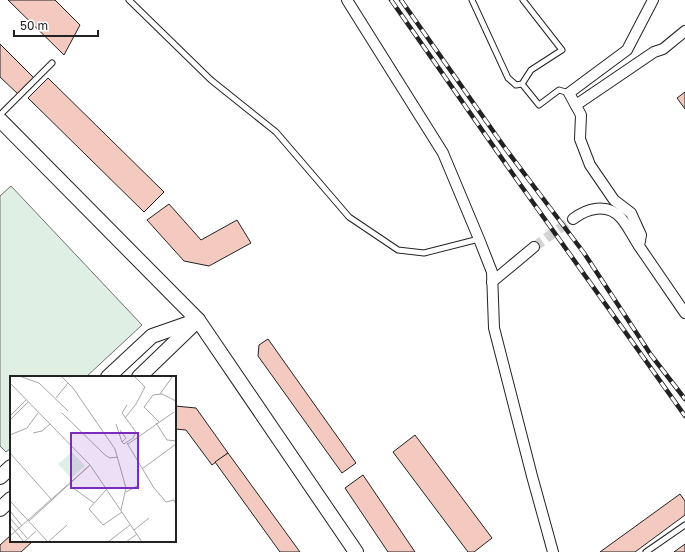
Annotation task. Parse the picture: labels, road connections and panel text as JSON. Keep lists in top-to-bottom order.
{
  "scale_bar": "50 m"
}
